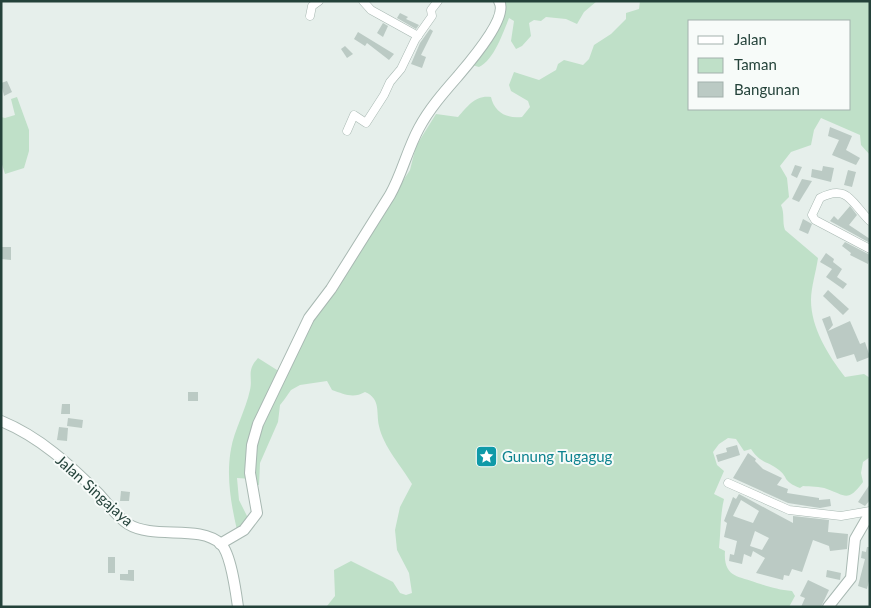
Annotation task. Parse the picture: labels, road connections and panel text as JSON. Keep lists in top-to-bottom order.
{
  "streets": {
    "street": ["Jalan Singajaya"]
  },
  "places": {
    "place": ["Gunung Tugagug"]
  },
  "legend": ["Jalan", "Taman", "Bangunan"]
}
